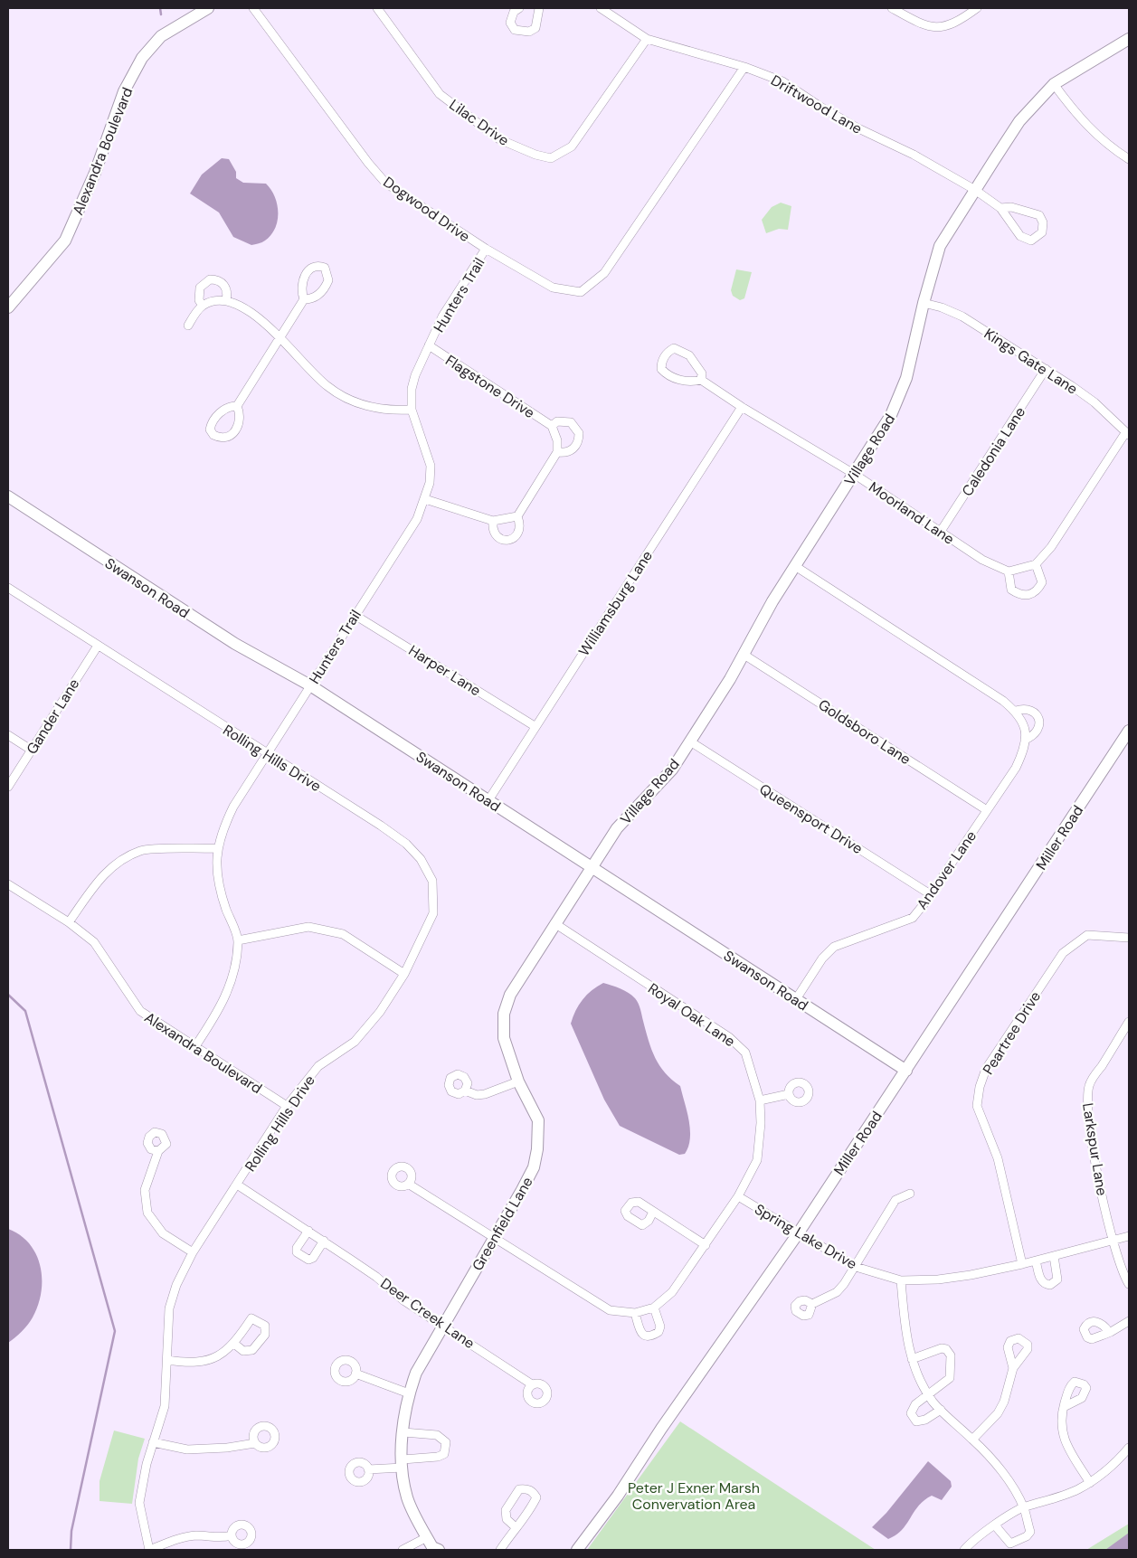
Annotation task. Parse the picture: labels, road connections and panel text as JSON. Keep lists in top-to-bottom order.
{
  "streets": {
    "street": [
      "Driftwood Lane",
      "Lilac Drive",
      "Alexandra Boulevard",
      "Dogwood Drive",
      "Hunters Trail",
      "Kings Gate Lane",
      "Flagstone Drive",
      "Village Road",
      "Caledonia Lane",
      "Moorland Lane",
      "Swanson Road",
      "Williamsburg Lane",
      "Harper Lane",
      "Gander Lane",
      "Goldsboro Lane",
      "Rolling Hills Drive",
      "Queensport Drive",
      "Miller Road",
      "Andover Lane",
      "Royal Oak Lane",
      "Peartree Drive",
      "Larkspur Lane",
      "Greenfield Lane",
      "Spring Lake Drive",
      "Deer Creek Lane"
    ]
  },
  "crossings": [
    ["Driftwood Lane", "Lilac Drive"],
    ["Driftwood Lane", "Dogwood Drive"],
    ["Driftwood Lane", "Village Road"],
    ["Alexandra Boulevard", "Hunters Trail"],
    ["Alexandra Boulevard", "Rolling Hills Drive"],
    ["Dogwood Drive", "Hunters Trail"],
    ["Hunters Trail", "Flagstone Drive"],
    ["Hunters Trail", "Swanson Road"],
    ["Hunters Trail", "Harper Lane"],
    ["Hunters Trail", "Rolling Hills Drive"],
    ["Kings Gate Lane", "Village Road"],
    ["Kings Gate Lane", "Caledonia Lane"],
    ["Village Road", "Moorland Lane"],
    ["Village Road", "Swanson Road"],
    ["Village Road", "Goldsboro Lane"],
    ["Village Road", "Queensport Drive"],
    ["Village Road", "Andover Lane"],
    ["Village Road", "Greenfield Lane"],
    ["Caledonia Lane", "Moorland Lane"],
    ["Moorland Lane", "Williamsburg Lane"],
    ["Swanson Road", "Williamsburg Lane"],
    ["Swanson Road", "Miller Road"],
    ["Swanson Road", "Andover Lane"],
    ["Swanson Road", "Greenfield Lane"],
    ["Williamsburg Lane", "Harper Lane"],
    ["Gander Lane", "Rolling Hills Drive"],
    ["Goldsboro Lane", "Andover Lane"],
    ["Rolling Hills Drive", "Deer Creek Lane"],
    ["Queensport Drive", "Andover Lane"],
    ["Miller Road", "Spring Lake Drive"],
    ["Royal Oak Lane", "Greenfield Lane"],
    ["Royal Oak Lane", "Spring Lake Drive"],
    ["Peartree Drive", "Spring Lake Drive"],
    ["Larkspur Lane", "Spring Lake Drive"],
    ["Greenfield Lane", "Deer Creek Lane"]
  ],
  "parks": ["Peter J Exner Marsh Convervation Area"]
}
